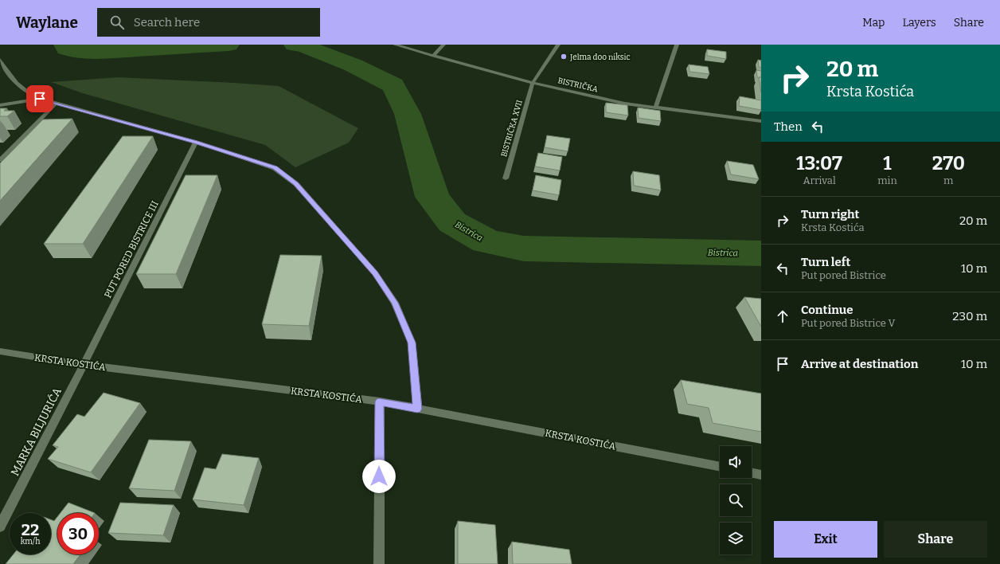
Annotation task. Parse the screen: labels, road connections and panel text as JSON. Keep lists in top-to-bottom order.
{
  "streets": {
    "street": [
      "BISTRIČKA",
      "BISTRIČKA XVII",
      "PUT PORED BISTRICE III",
      "KRSTA KOSTIĆA",
      "MARKA BILJURIĆA"
    ]
  },
  "crossings": [
    ["BISTRIČKA", "BISTRIČKA XVII"],
    ["PUT PORED BISTRICE III", "KRSTA KOSTIĆA"],
    ["PUT PORED BISTRICE III", "MARKA BILJURIĆA"],
    ["KRSTA KOSTIĆA", "MARKA BILJURIĆA"]
  ],
  "water": ["Bistrica"],
  "places": ["Jelma doo niksic"],
  "page": {
    "header": "Waylane",
    "search": "Search here",
    "nav": ["Map", "Layers", "Share"],
    "turn": ["20 m", "Krsta Kostića"],
    "then": "Then",
    "eta": [
      "13:07",
      "Arrival",
      "1",
      "min",
      "270",
      "m"
    ],
    "list": [
      {
        "name": "Turn right",
        "note": "Krsta Kostića",
        "value": "20 m"
      },
      {
        "name": "Turn left",
        "note": "Put pored Bistrice",
        "value": "10 m"
      },
      {
        "name": "Continue",
        "note": "Put pored Bistrice V",
        "value": "230 m"
      },
      {
        "name": "Arrive at destination",
        "value": "10 m"
      }
    ],
    "speed": "22 km/h",
    "limit": "30",
    "buttons": ["Exit", "Share"]
  }
}
